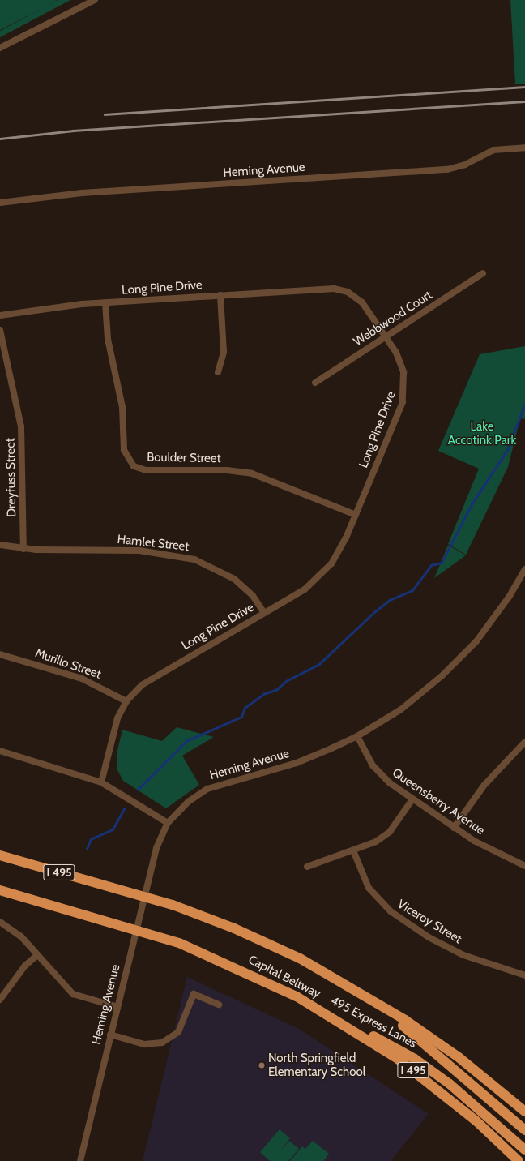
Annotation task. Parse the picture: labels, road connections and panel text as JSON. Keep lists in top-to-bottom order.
{
  "streets": {
    "highway": ["I 495", "Capital Beltway", "495 Express Lanes"],
    "street": [
      "Heming Avenue",
      "Long Pine Drive",
      "Webbwood Court",
      "Boulder Street",
      "Dreyfuss Street",
      "Hamlet Street",
      "Murillo Street",
      "Queensberry Avenue",
      "Viceroy Street"
    ]
  },
  "crossings": [
    ["Heming Avenue", "Queensberry Avenue"],
    ["Long Pine Drive", "Webbwood Court"],
    ["Long Pine Drive", "Boulder Street"],
    ["Long Pine Drive", "Hamlet Street"],
    ["Long Pine Drive", "Murillo Street"],
    ["Dreyfuss Street", "Hamlet Street"],
    ["Capital Beltway", "495 Express Lanes"]
  ],
  "parks": ["Lake Accotink Park"],
  "places": ["North Springfield Elementary School"]
}
